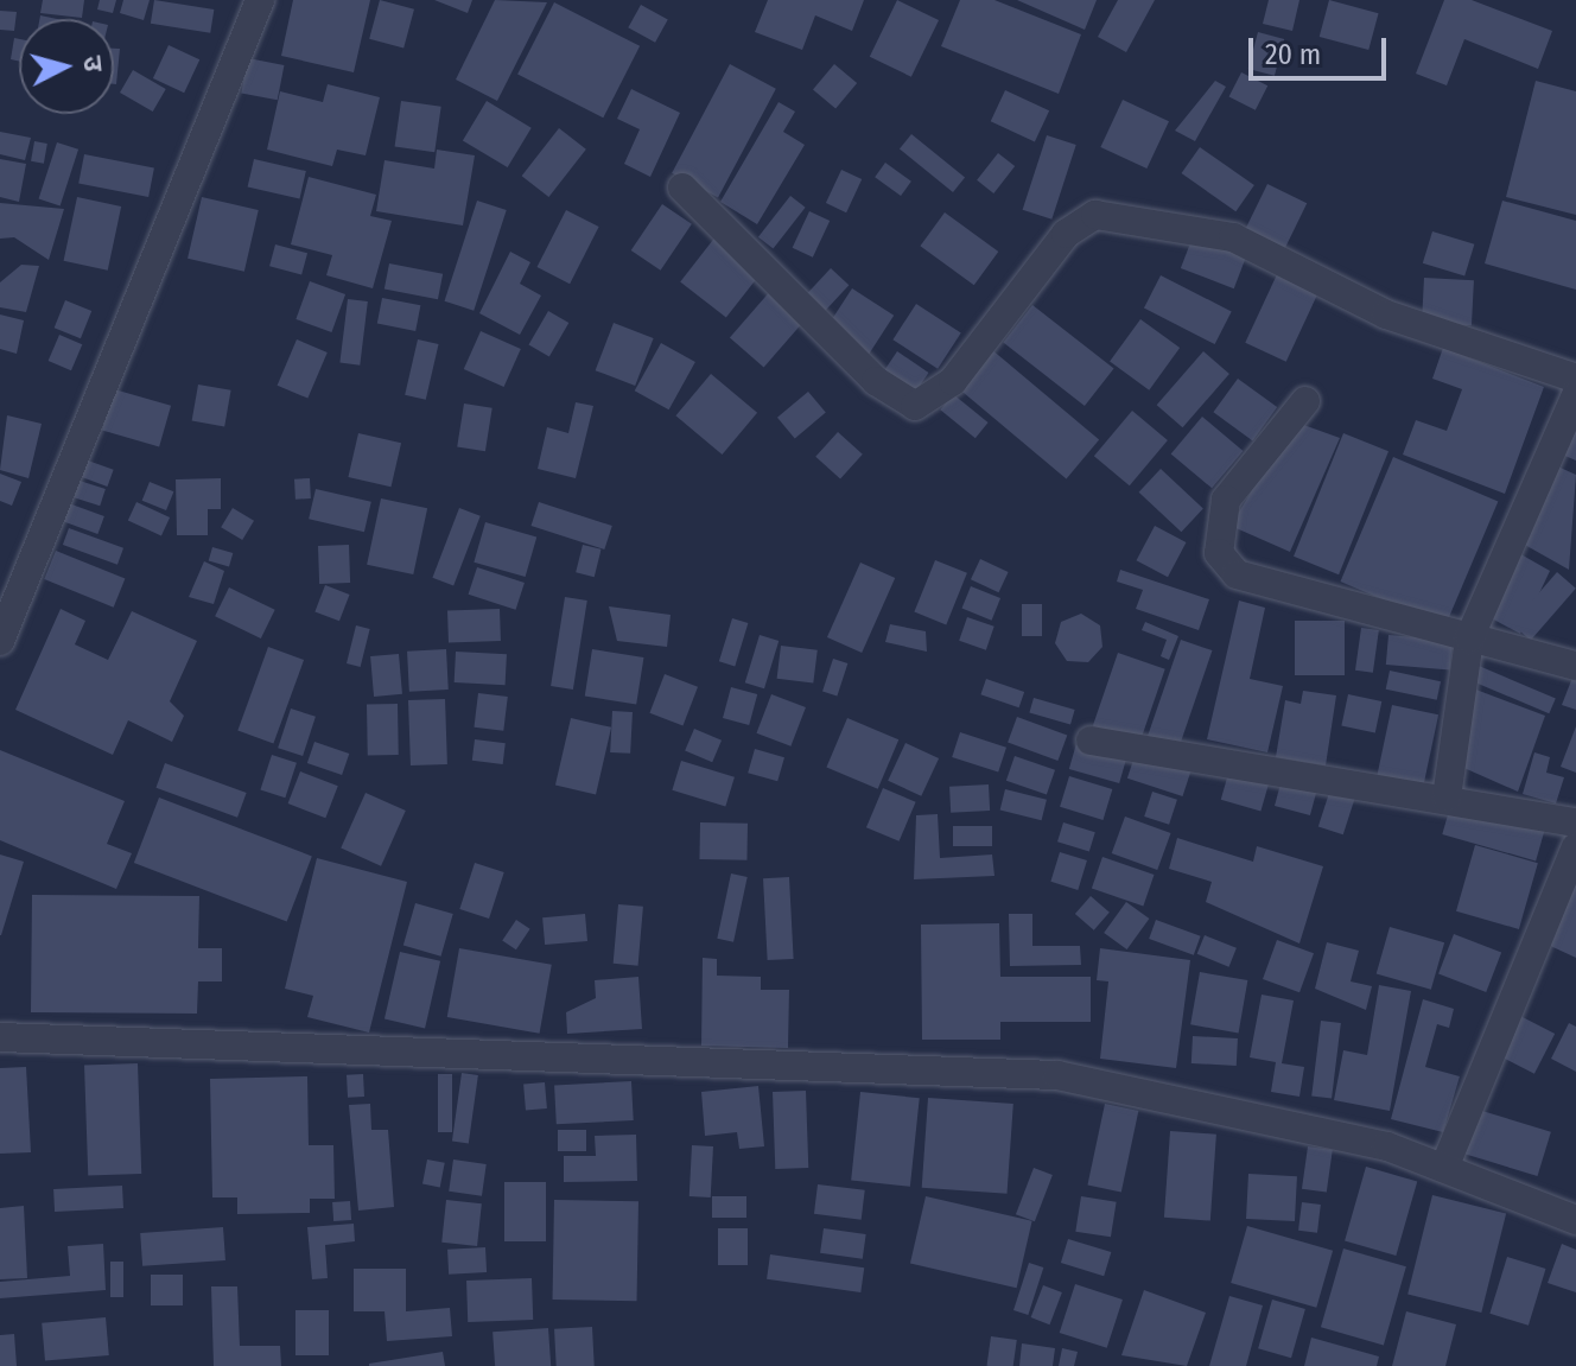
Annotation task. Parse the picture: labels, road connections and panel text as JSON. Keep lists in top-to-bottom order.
{
  "scale_bar": "20 m",
  "north": "right"
}
